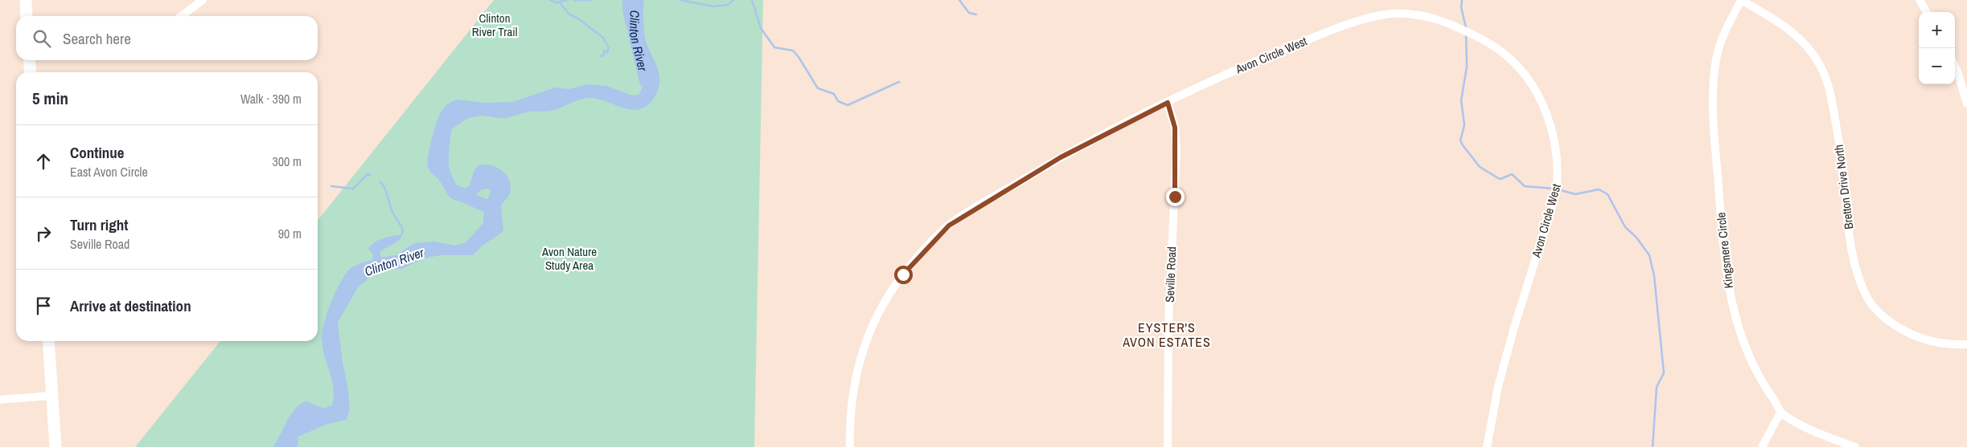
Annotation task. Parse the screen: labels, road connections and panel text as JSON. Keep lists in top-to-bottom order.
{
  "streets": {
    "street": [
      "Avon Circle West",
      "Bretton Drive North",
      "Kingsmere Circle",
      "Seville Road"
    ]
  },
  "crossings": [
    ["Avon Circle West", "Seville Road"],
    ["Bretton Drive North", "Kingsmere Circle"]
  ],
  "districts": ["EYSTER'S AVON ESTATES"],
  "water": ["Clinton River"],
  "parks": ["Clinton River Trail", "Avon Nature Study Area"],
  "page": {
    "map_buttons": ["+", "−"],
    "search": "Search here",
    "heading": ["5 min", "Walk · 390 m"],
    "list": [
      ["Continue", "East Avon Circle", "300 m"],
      ["Turn right", "Seville Road", "90 m"],
      "Arrive at destination"
    ]
  }
}
